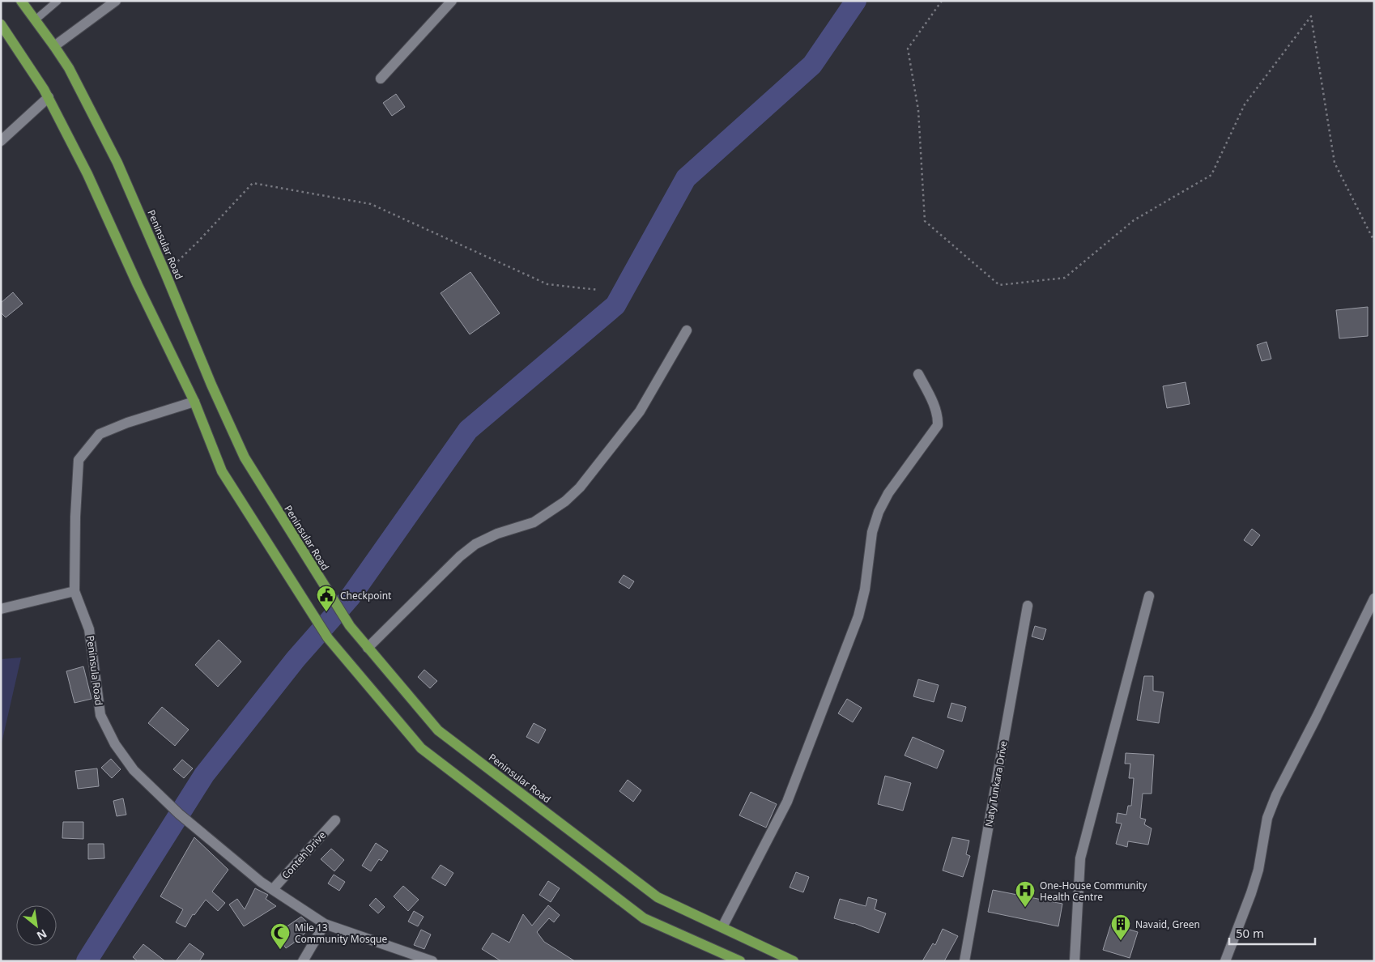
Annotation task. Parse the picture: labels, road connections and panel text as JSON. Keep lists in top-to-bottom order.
{
  "streets": {
    "main road": ["Peninsular Road"],
    "street": ["Peninsula Road", "Naty Tunkara Drive", "Conteh Drive"]
  },
  "crossings": [
    ["Peninsula Road", "Conteh Drive"]
  ],
  "places": {
    "public building": ["Checkpoint"],
    "hospital": ["One-House Community Health Centre"],
    "building": ["Navaid, Green"],
    "mosque": ["Mile 13 Community Mosque"]
  },
  "scale_bar": "50 m",
  "north": "bottom right"
}
